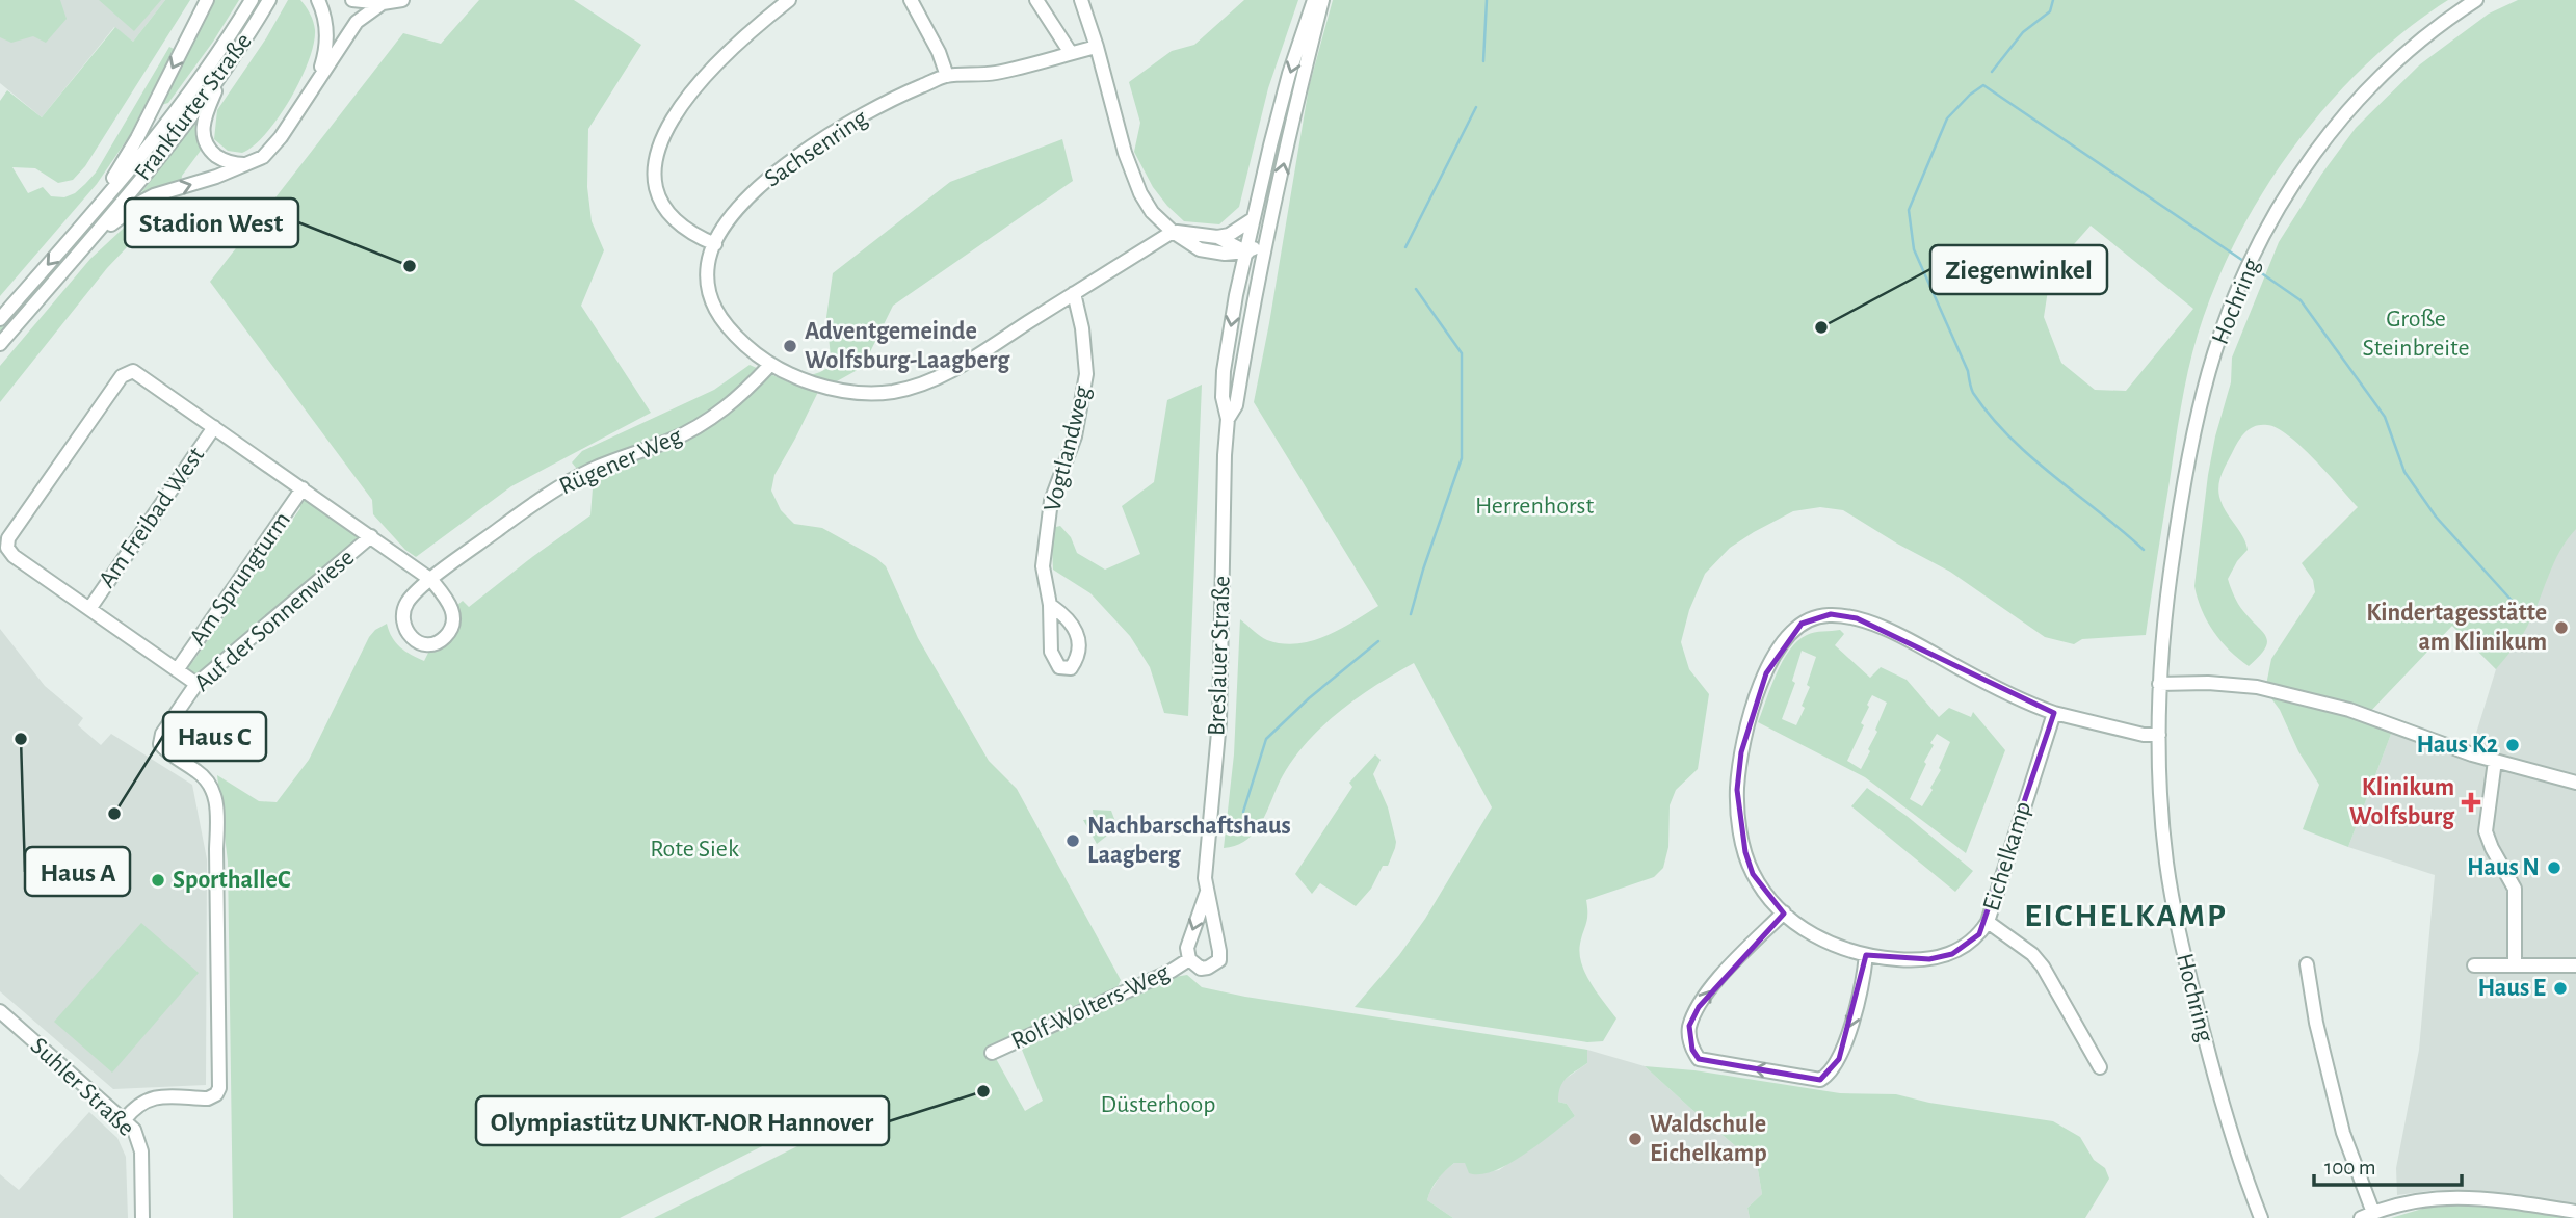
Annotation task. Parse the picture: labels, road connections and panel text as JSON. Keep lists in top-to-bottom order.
{
  "streets": {
    "street": [
      "Frankfurter Straße",
      "Sachsenring",
      "Hochring",
      "Vogtlandweg",
      "Rügener Weg",
      "Am Freibad West",
      "Am Sprungturm",
      "Auf der Sonnenwiese",
      "Breslauer Straße",
      "Eichelkamp",
      "Rolf-Wolters-Weg",
      "Suhler Straße"
    ]
  },
  "crossings": [
    ["Sachsenring", "Vogtlandweg"],
    ["Sachsenring", "Rügener Weg"],
    ["Hochring", "Eichelkamp"],
    ["Rügener Weg", "Am Freibad West"],
    ["Am Freibad West", "Am Sprungturm"],
    ["Am Freibad West", "Auf der Sonnenwiese"],
    ["Auf der Sonnenwiese", "Suhler Straße"],
    ["Breslauer Straße", "Rolf-Wolters-Weg"]
  ],
  "districts": ["EICHELKAMP"],
  "parks": [
    "Große Steinbreite",
    "Herrenhorst",
    "Rote Siek",
    "Düsterhoop"
  ],
  "places": {
    "other": [
      "Stadion West",
      "Ziegenwinkel",
      "Adventgemeinde Wolfsburg-Laagberg",
      "Kindertagesstätte am Klinikum",
      "Haus A",
      "Haus K2",
      "Haus C",
      "Nachbarschaftshaus Laagberg",
      "Haus N",
      "SporthalleC",
      "Haus E",
      "Olympiastütz UNKT-NOR Hannover",
      "Waldschule Eichelkamp"
    ],
    "health": ["Klinikum Wolfsburg"]
  },
  "scale_bar": "100 m"
}
